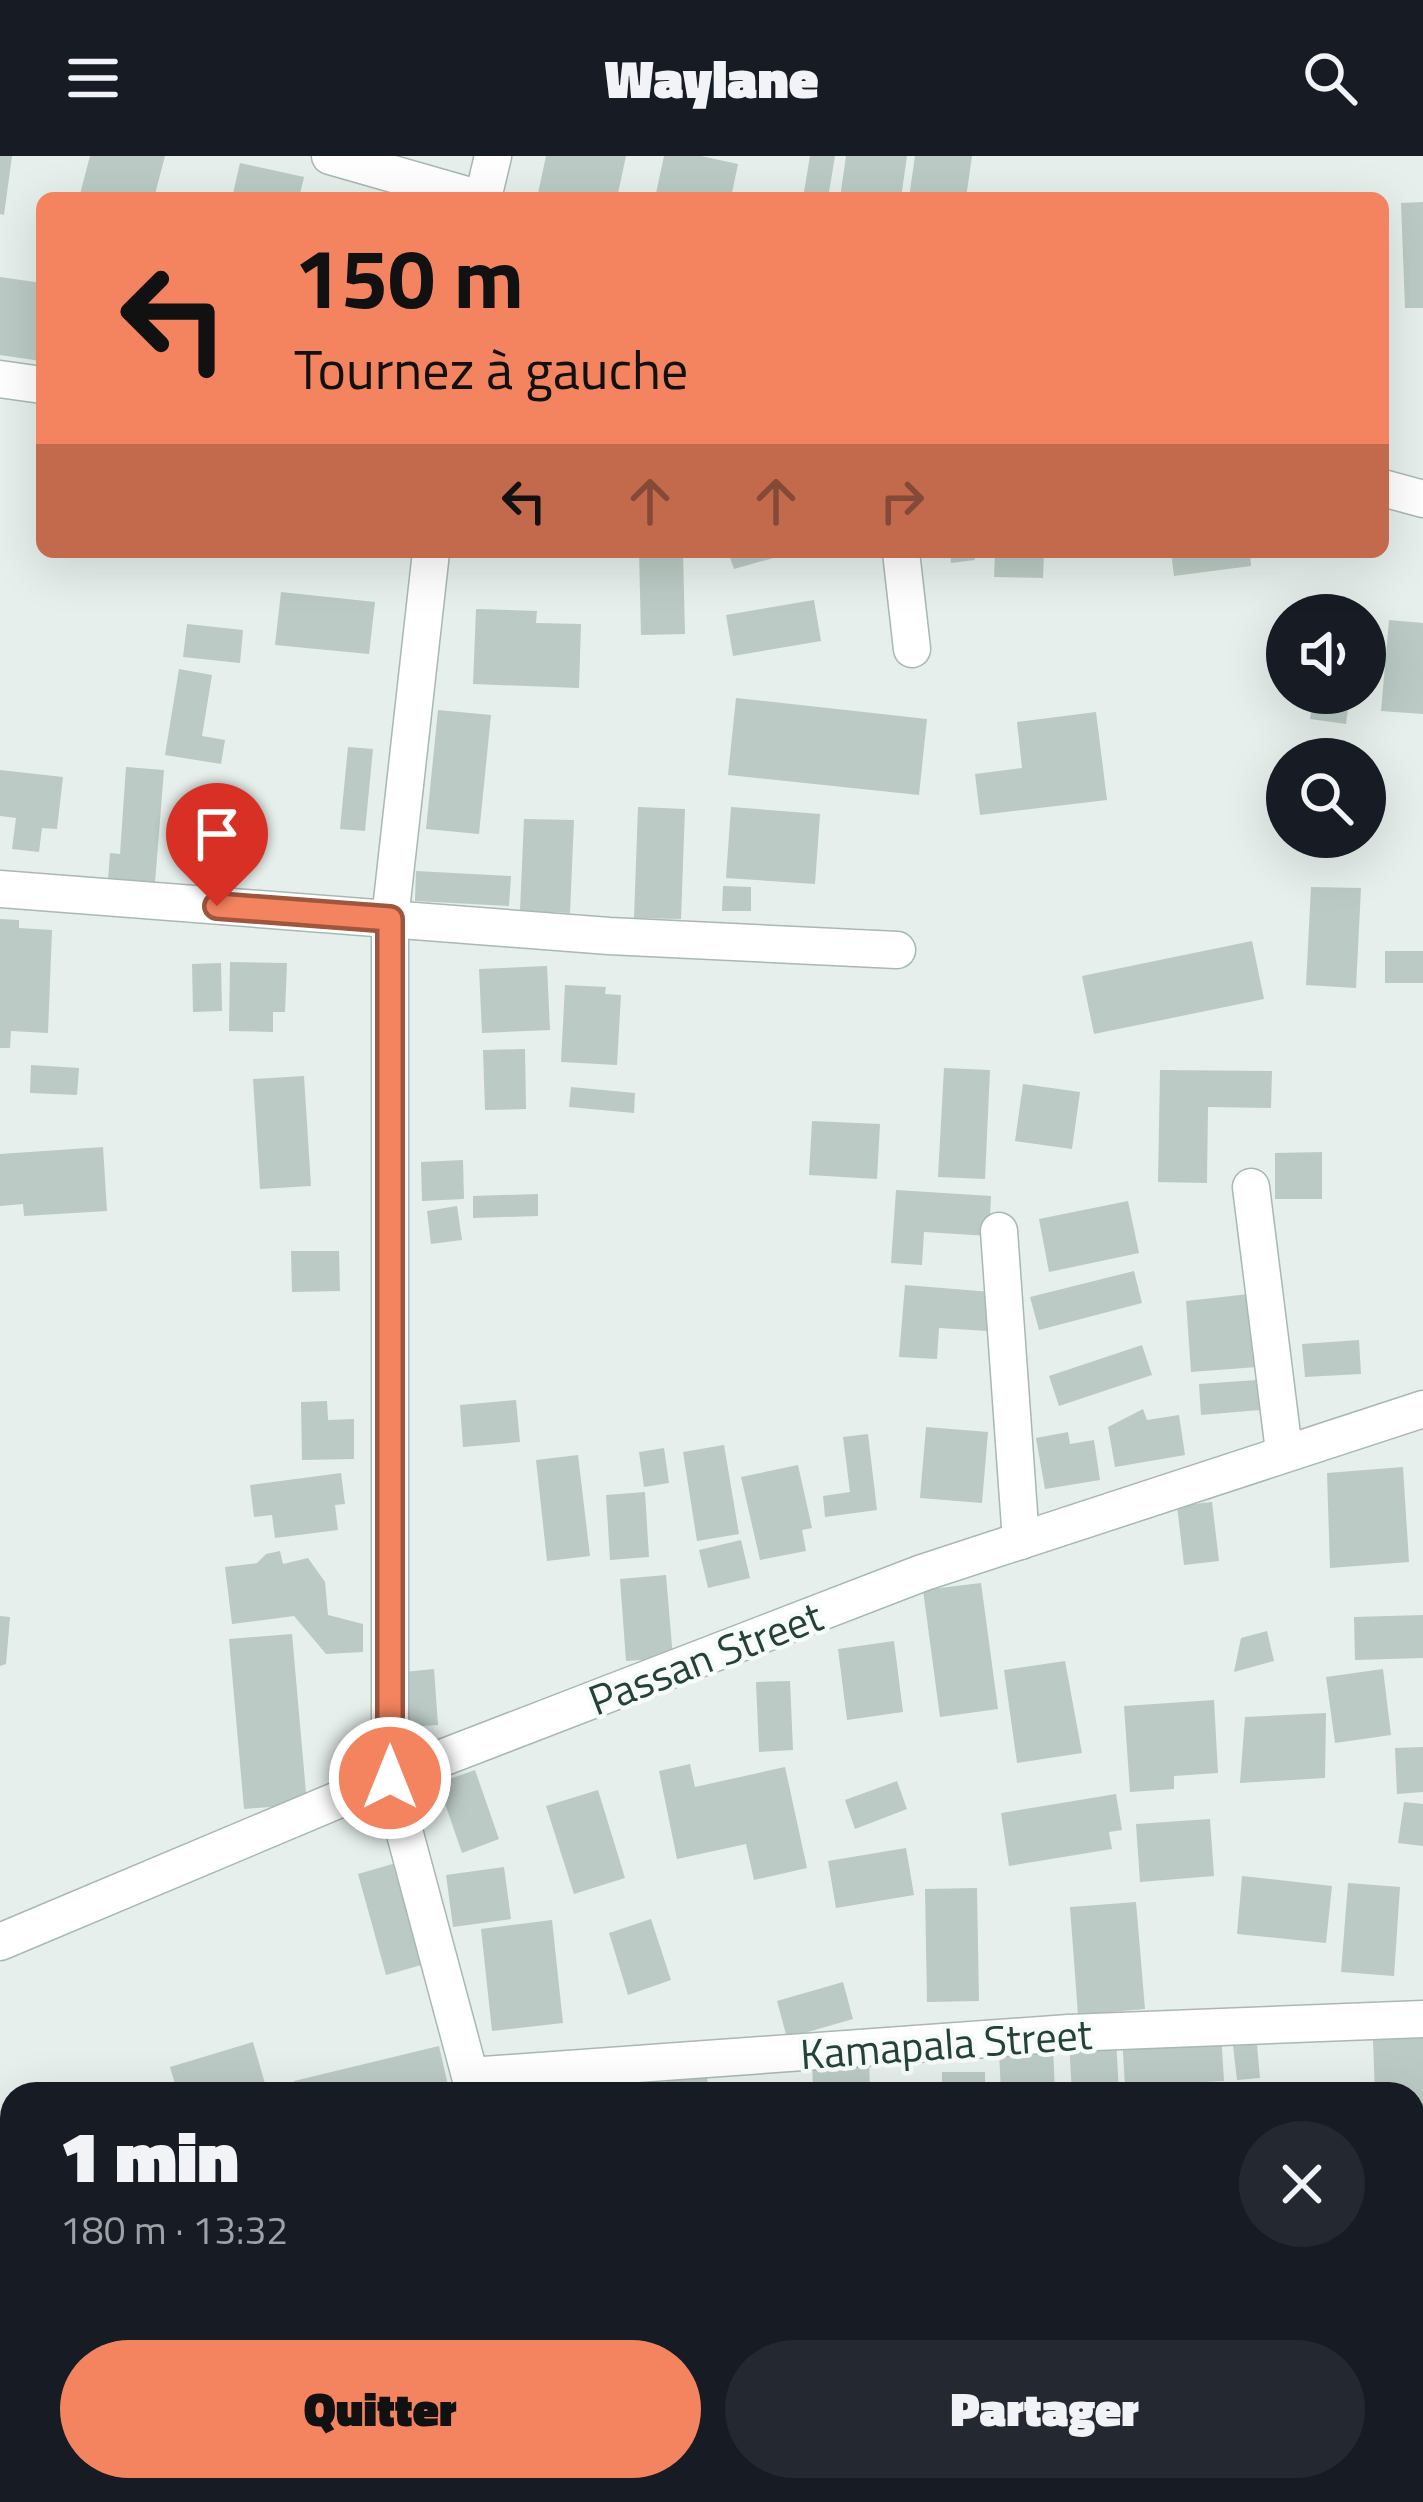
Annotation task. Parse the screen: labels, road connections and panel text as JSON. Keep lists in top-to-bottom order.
{
  "streets": {
    "street": ["Passan Street", "Kamapala Street"]
  },
  "page": {
    "header": "Waylane",
    "turn": ["150 m", "Tournez à gauche"],
    "heading": ["1 min", "180 m · 13:32"],
    "buttons": ["Quitter", "Partager"]
  }
}
